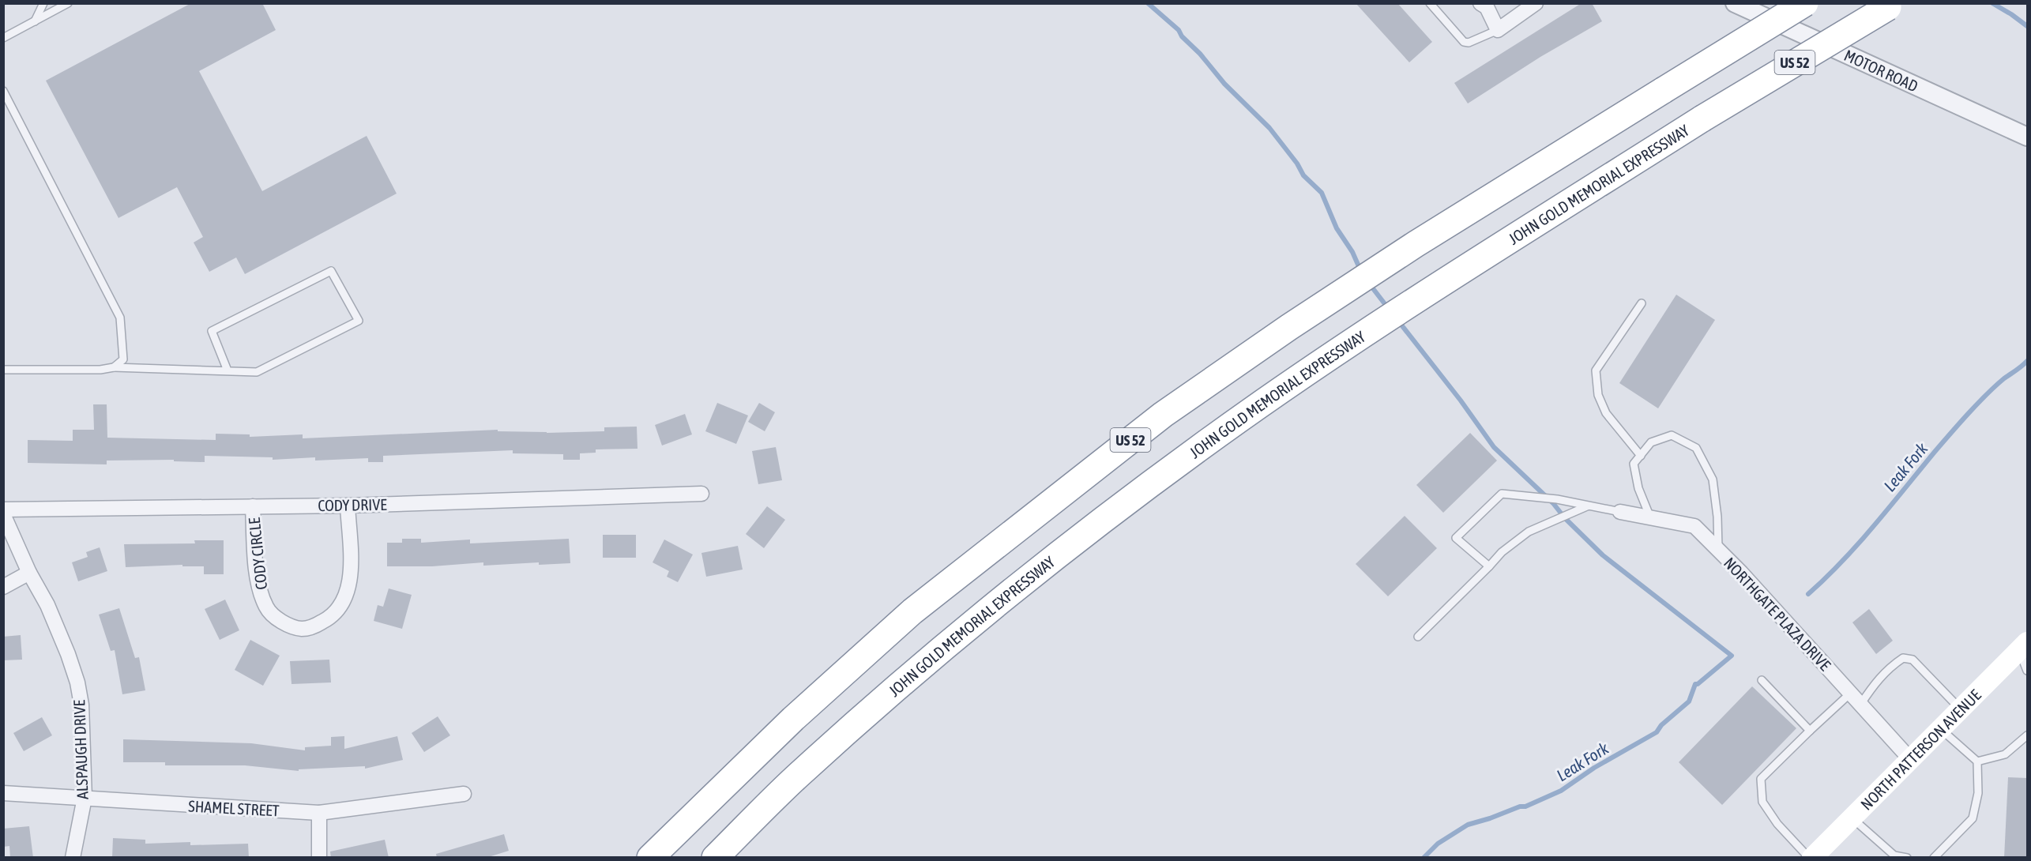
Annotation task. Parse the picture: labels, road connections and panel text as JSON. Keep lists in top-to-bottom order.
{
  "streets": {
    "highway": ["US 52", "JOHN GOLD MEMORIAL EXPRESSWAY"],
    "main road": ["NORTH PATTERSON AVENUE"],
    "street": [
      "MOTOR ROAD",
      "CODY DRIVE",
      "CODY CIRCLE",
      "NORTHGATE PLAZA DRIVE",
      "ALSPAUGH DRIVE",
      "SHAMEL STREET"
    ]
  },
  "crossings": [
    ["CODY DRIVE", "CODY CIRCLE"],
    ["NORTHGATE PLAZA DRIVE", "NORTH PATTERSON AVENUE"],
    ["ALSPAUGH DRIVE", "SHAMEL STREET"]
  ],
  "water": ["Leak Fork"]
}
